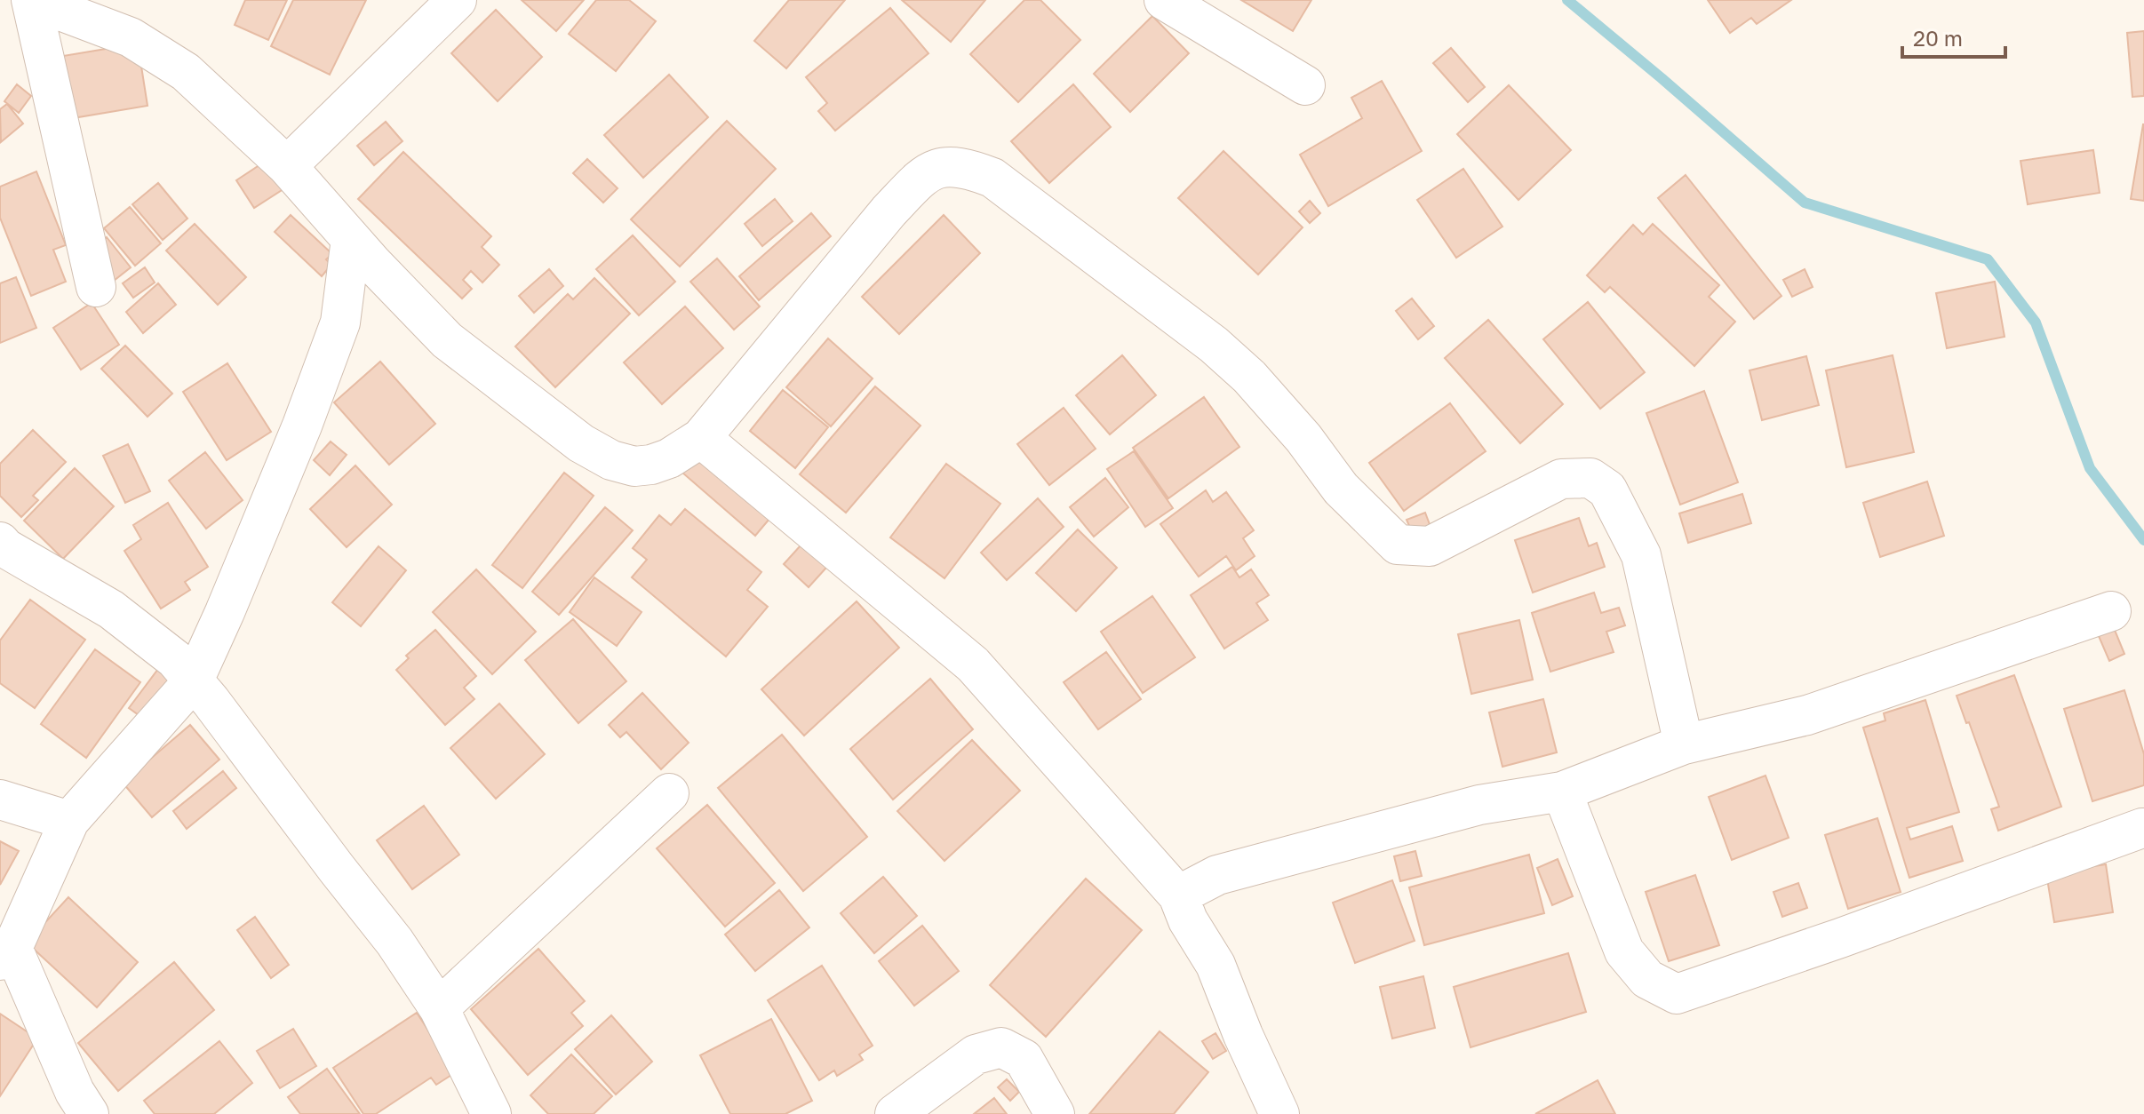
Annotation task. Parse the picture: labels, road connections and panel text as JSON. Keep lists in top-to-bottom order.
{
  "scale_bar": "20 m"
}
